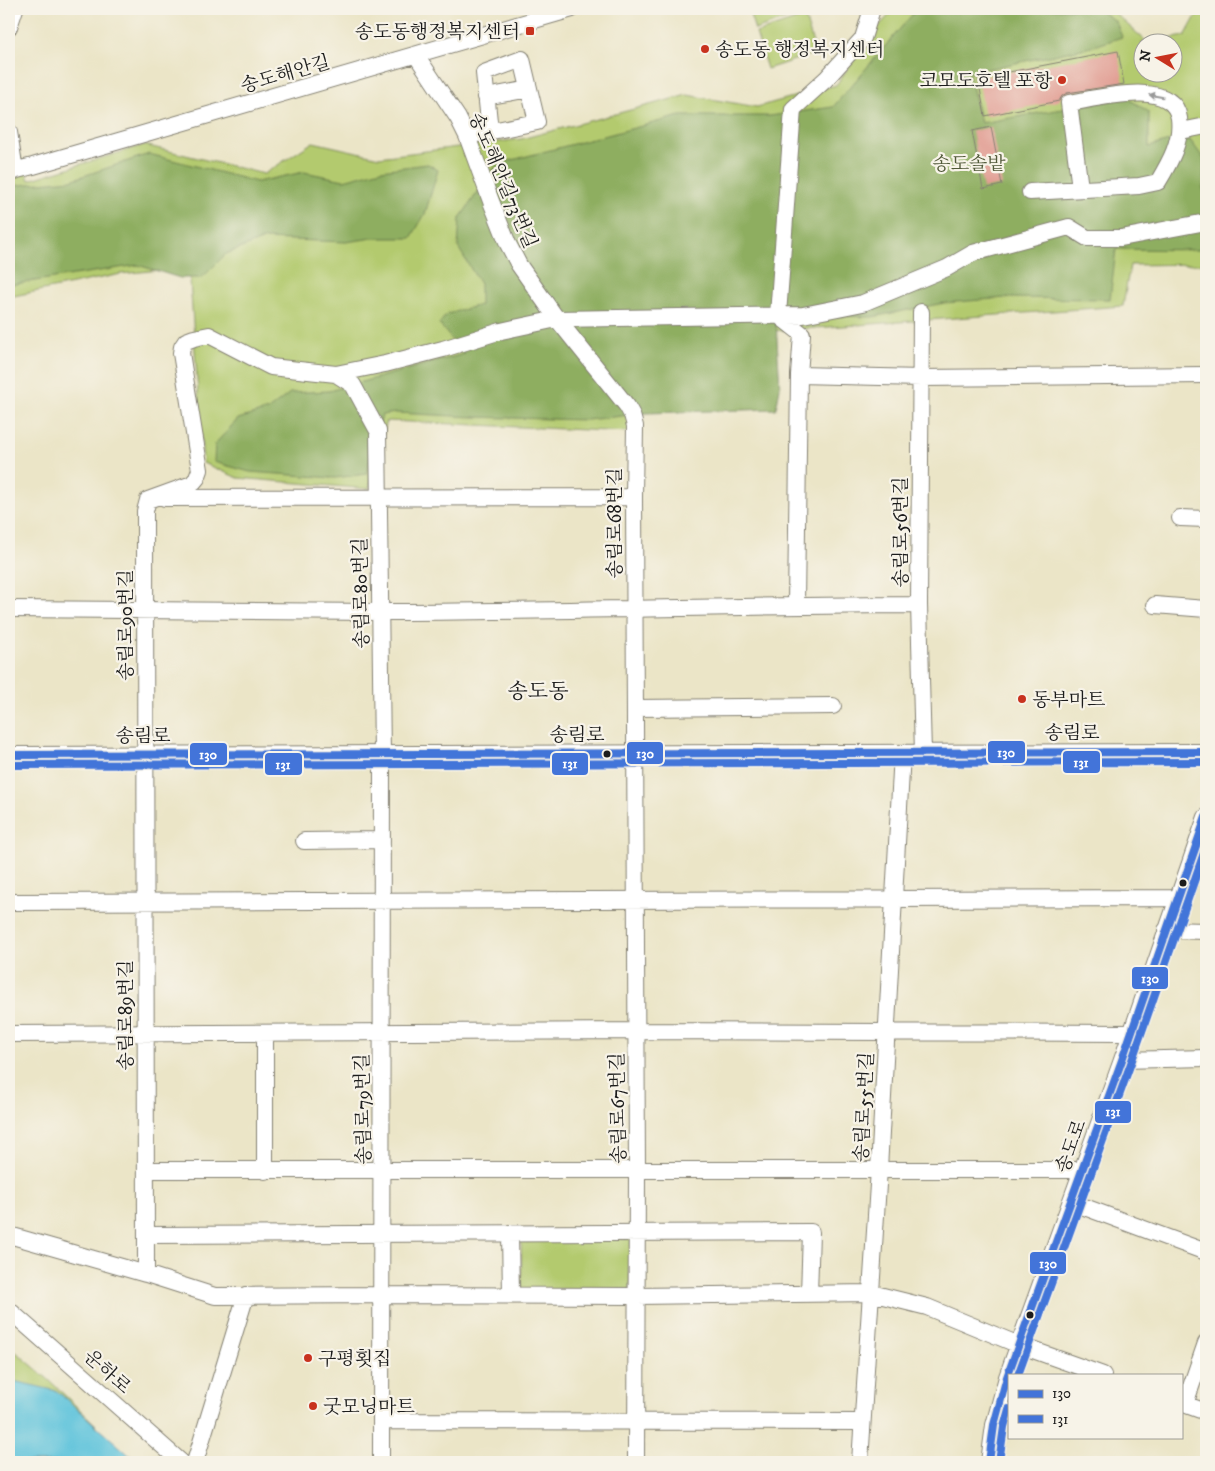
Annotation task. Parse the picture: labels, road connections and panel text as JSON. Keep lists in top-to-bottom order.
{
  "streets": {
    "street": [
      "송도해안길",
      "송도해안길73번길",
      "송림로68번길",
      "송림로56번길",
      "송림로80번길",
      "송림로90번길",
      "송림로",
      "송림로89번길",
      "송림로55번길",
      "송림로67번길",
      "송림로79번길",
      "송도로",
      "운하로"
    ]
  },
  "crossings": [
    ["송도해안길", "송도해안길73번길"],
    ["송도해안길73번길", "송림로68번길"],
    ["송림로68번길", "송림로"],
    ["송림로68번길", "송림로67번길"],
    ["송림로56번길", "송림로"],
    ["송림로80번길", "송림로"],
    ["송림로80번길", "송림로79번길"],
    ["송림로90번길", "송림로"],
    ["송림로90번길", "송림로89번길"],
    ["송림로", "송림로89번길"],
    ["송림로", "송림로55번길"],
    ["송림로", "송림로67번길"],
    ["송림로", "송림로79번길"]
  ],
  "districts": ["송도동"],
  "parks": ["송도솔밭"],
  "places": {
    "transit": ["송도동행정복지센터"],
    "other": [
      "송도동 행정복지센터",
      "코모도호텔 포항",
      "동부마트",
      "구평횟집",
      "굿모닝마트"
    ]
  },
  "lines": ["transit line 130", "transit line 131"],
  "legend": ["130", "131"],
  "north": "left"
}
